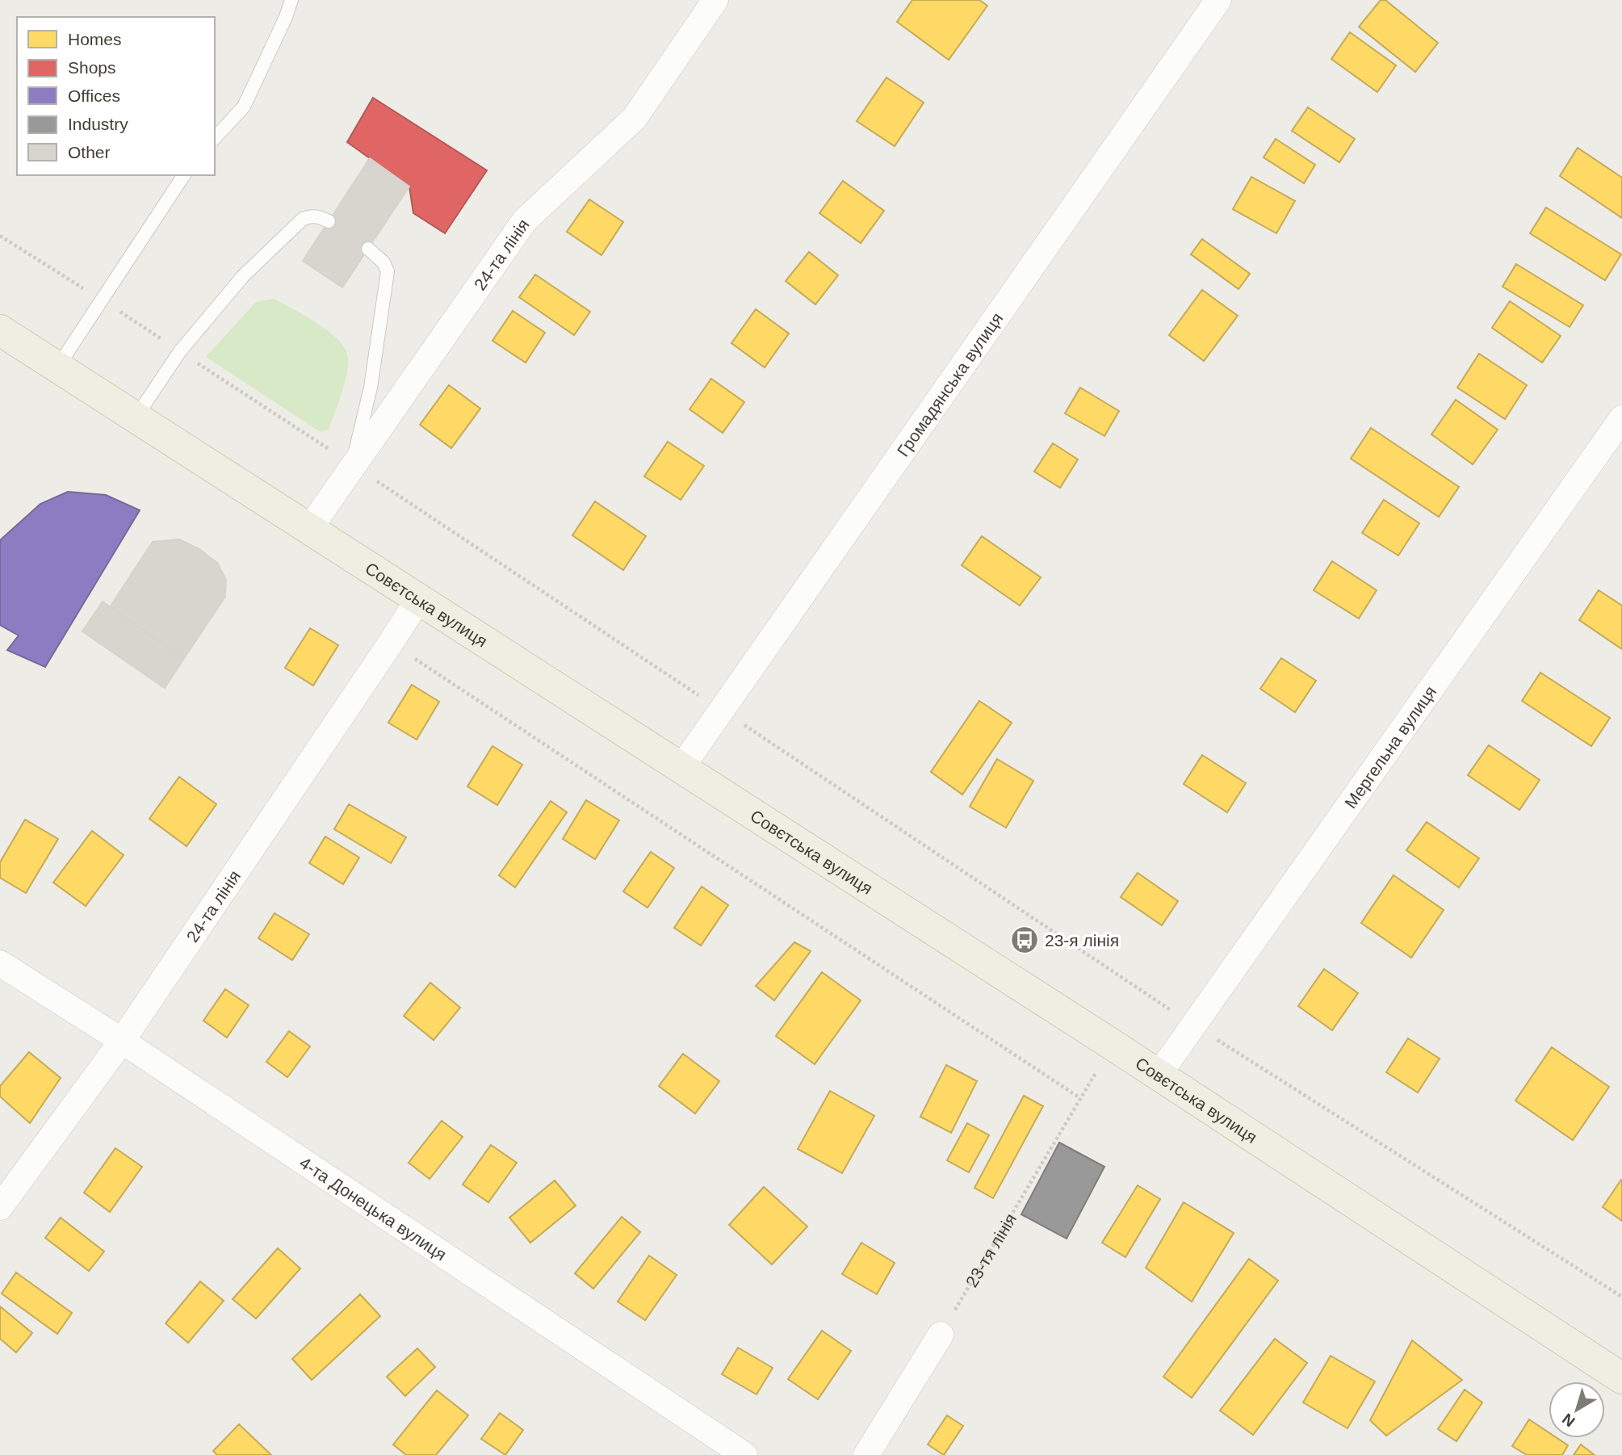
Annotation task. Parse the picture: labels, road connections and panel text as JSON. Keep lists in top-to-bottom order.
{
  "streets": {
    "main road": ["Совєтська вулиця"],
    "street": [
      "24-та лінія",
      "Громадянська вулиця",
      "Мергельна вулиця",
      "4-та Донецька вулиця"
    ],
    "path": ["23-тя лінія"]
  },
  "crossings": [
    ["24-та лінія", "Совєтська вулиця"],
    ["24-та лінія", "4-та Донецька вулиця"],
    ["Громадянська вулиця", "Совєтська вулиця"],
    ["Совєтська вулиця", "Мергельна вулиця"],
    ["Совєтська вулиця", "23-тя лінія"]
  ],
  "places": {
    "bus stop": ["23-я лінія"]
  },
  "legend": [
    "Homes",
    "Shops",
    "Offices",
    "Industry",
    "Other"
  ],
  "north": "bottom left"
}
